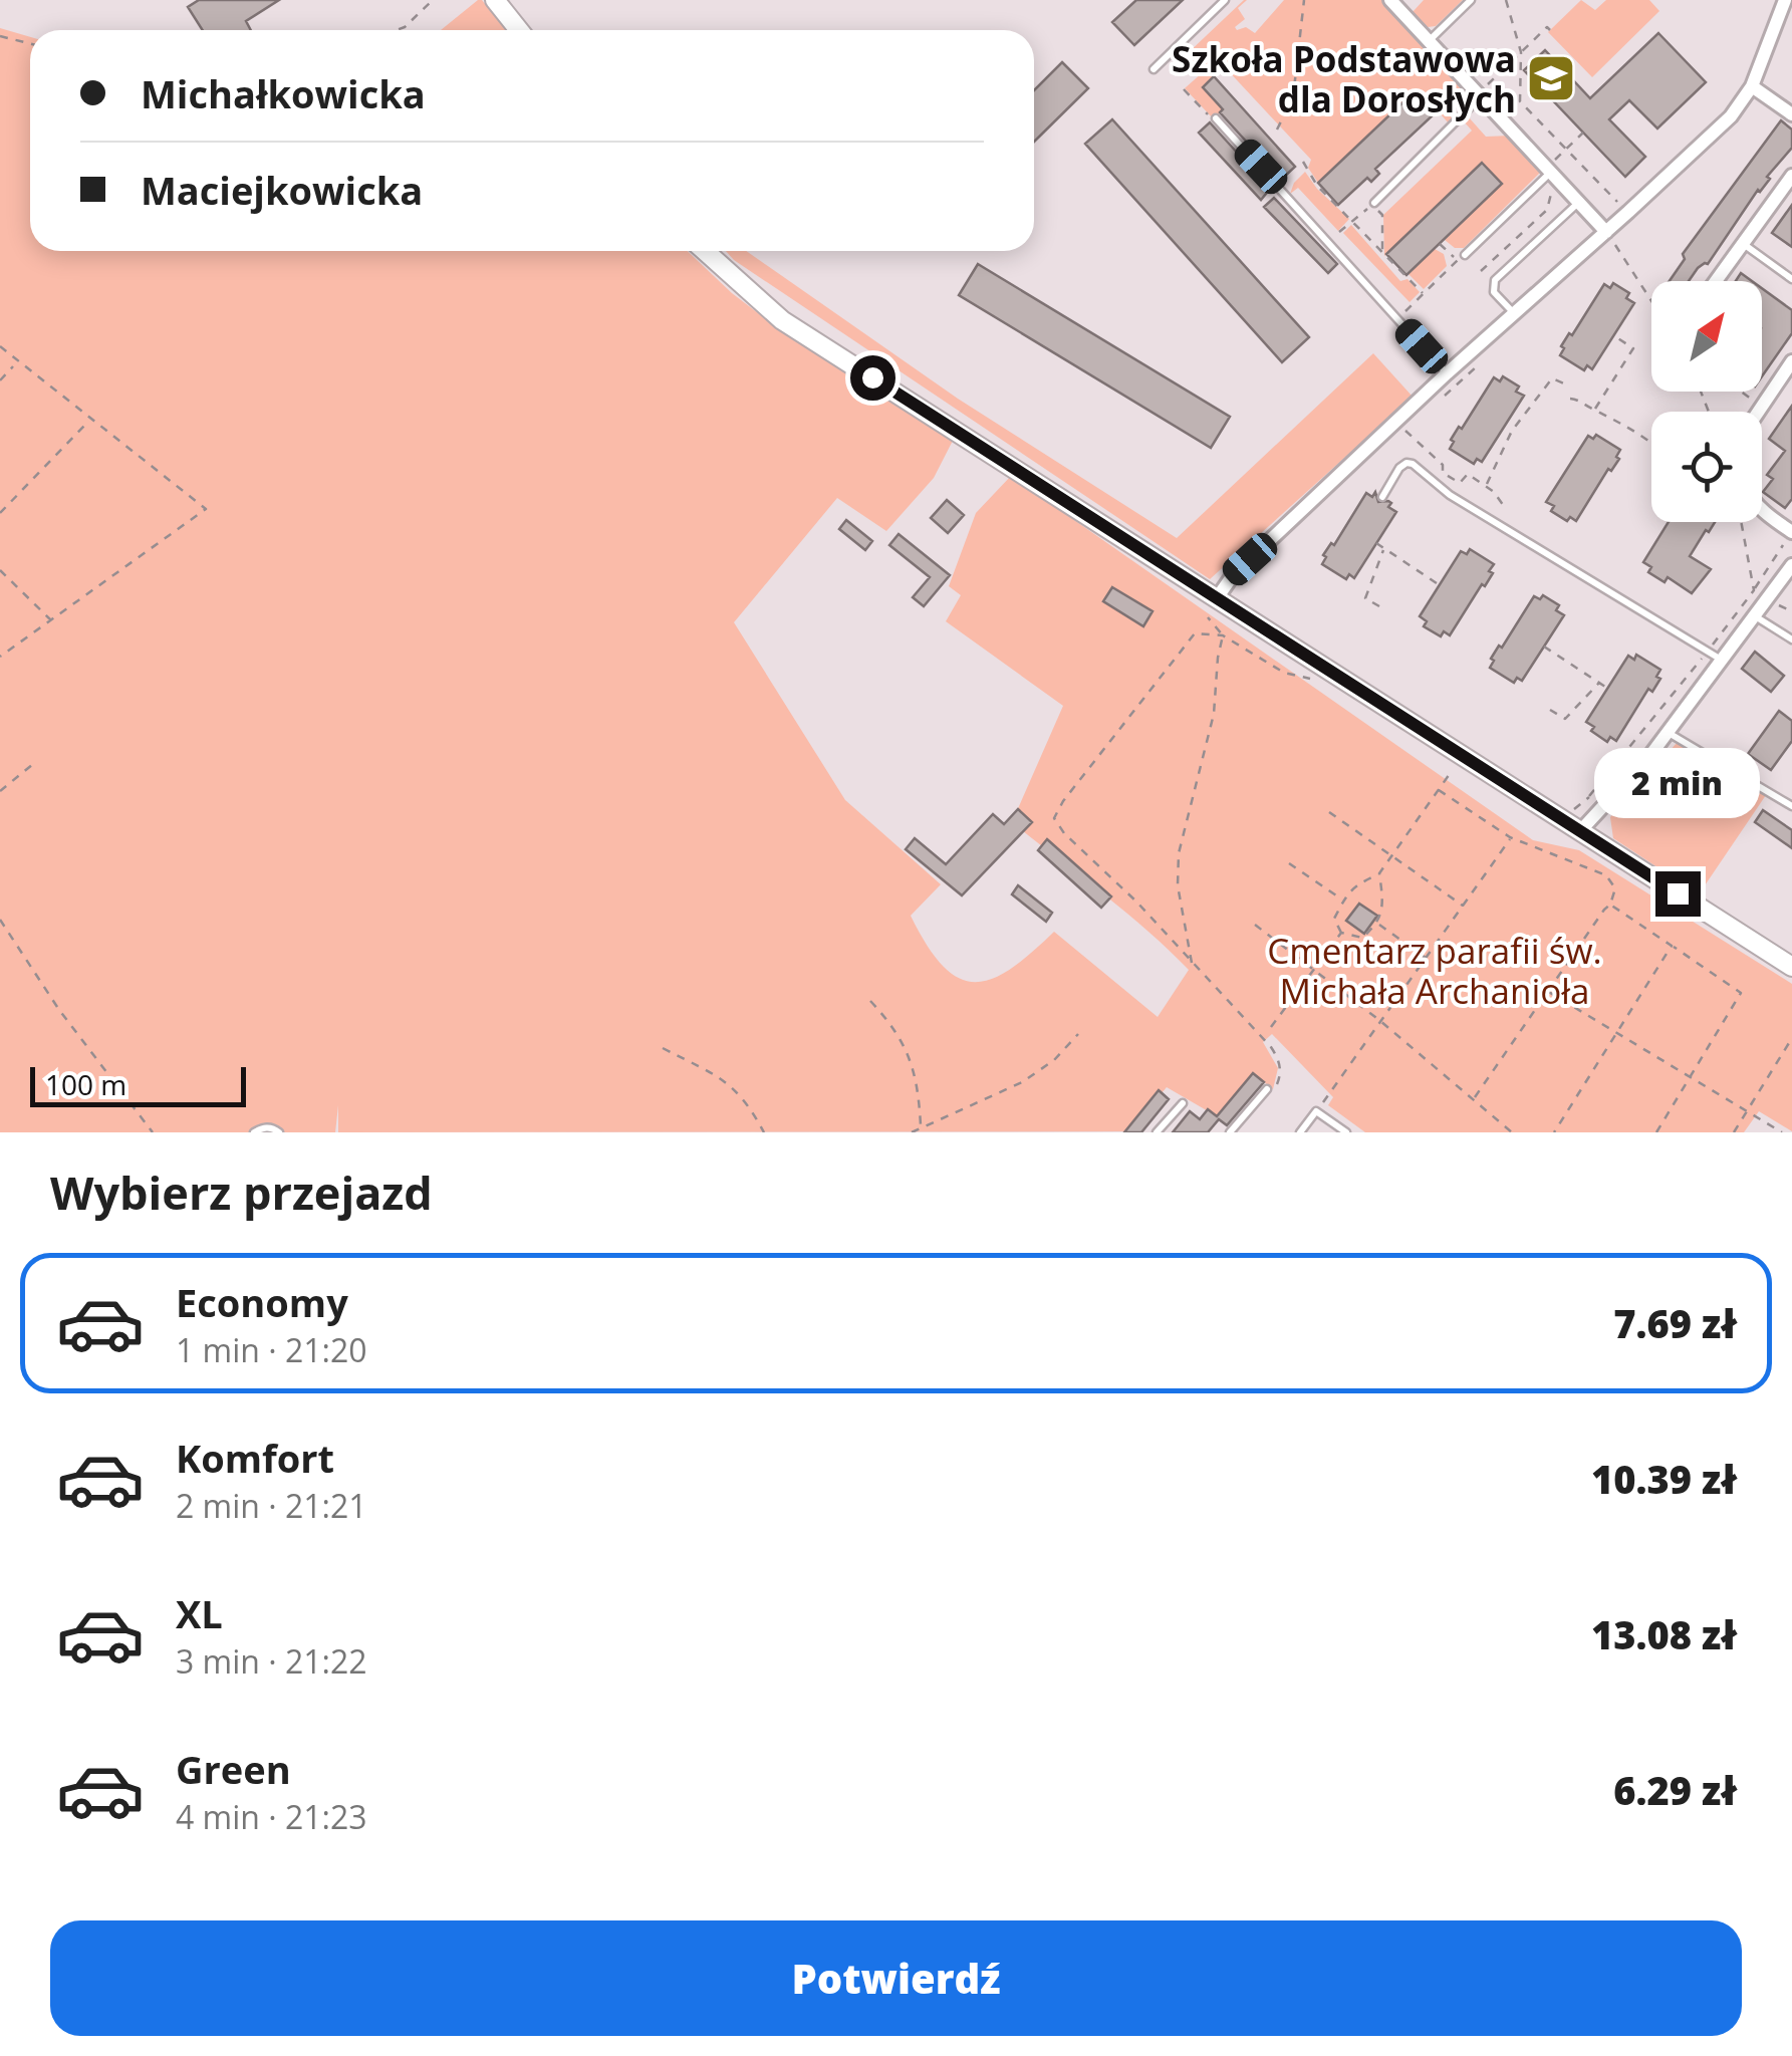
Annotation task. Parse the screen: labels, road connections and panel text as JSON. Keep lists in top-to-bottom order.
{
  "parks": ["Cmentarz parafii św. Michała Archanioła"],
  "places": {
    "school or university": ["Szkoła Podstawowa dla Dorosłych"]
  },
  "scale_bar": "100 m",
  "north": "top right",
  "page": {
    "banner": ["Michałkowicka", "Maciejkowicka"],
    "bubble": "2 min",
    "scale": "100 m",
    "heading": "Wybierz przejazd",
    "list": [
      {
        "name": "Economy",
        "note": "1 min · 21:20",
        "value": "7.69 zł"
      },
      {
        "name": "Komfort",
        "note": "2 min · 21:21",
        "value": "10.39 zł"
      },
      {
        "name": "XL",
        "note": "3 min · 21:22",
        "value": "13.08 zł"
      },
      {
        "name": "Green",
        "note": "4 min · 21:23",
        "value": "6.29 zł"
      }
    ],
    "buttons": "Potwierdź"
  }
}
